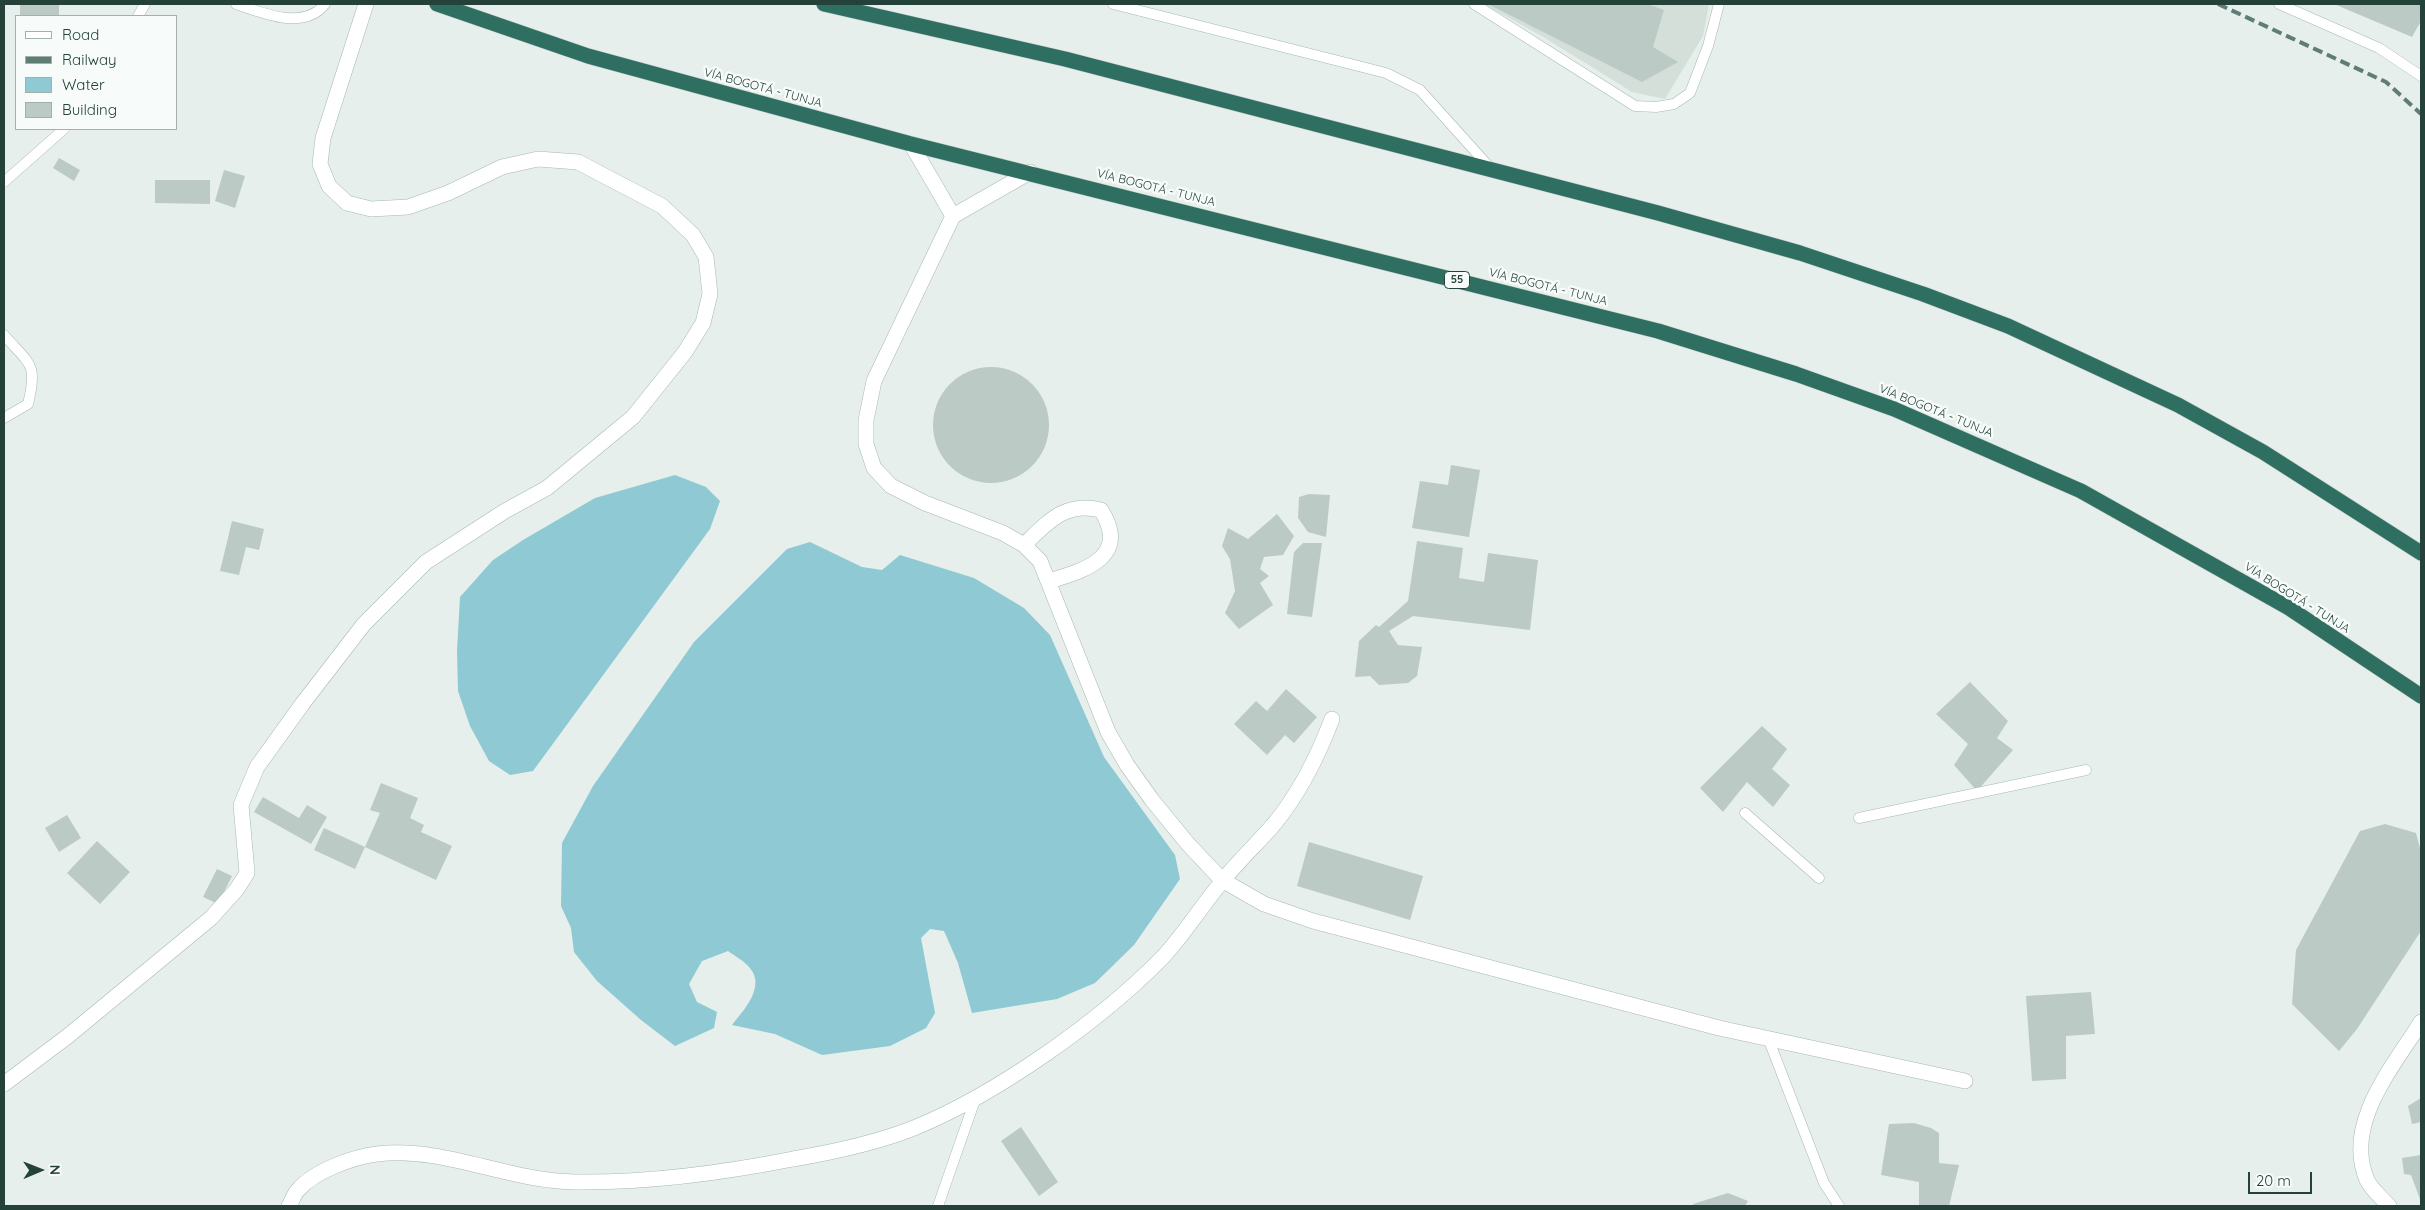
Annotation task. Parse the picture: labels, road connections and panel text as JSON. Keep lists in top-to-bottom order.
{
  "streets": {
    "highway": ["VÍA BOGOTÁ - TUNJA", "55"]
  },
  "legend": [
    "Road",
    "Railway",
    "Water",
    "Building"
  ],
  "scale_bar": "20 m",
  "north": "right"
}
